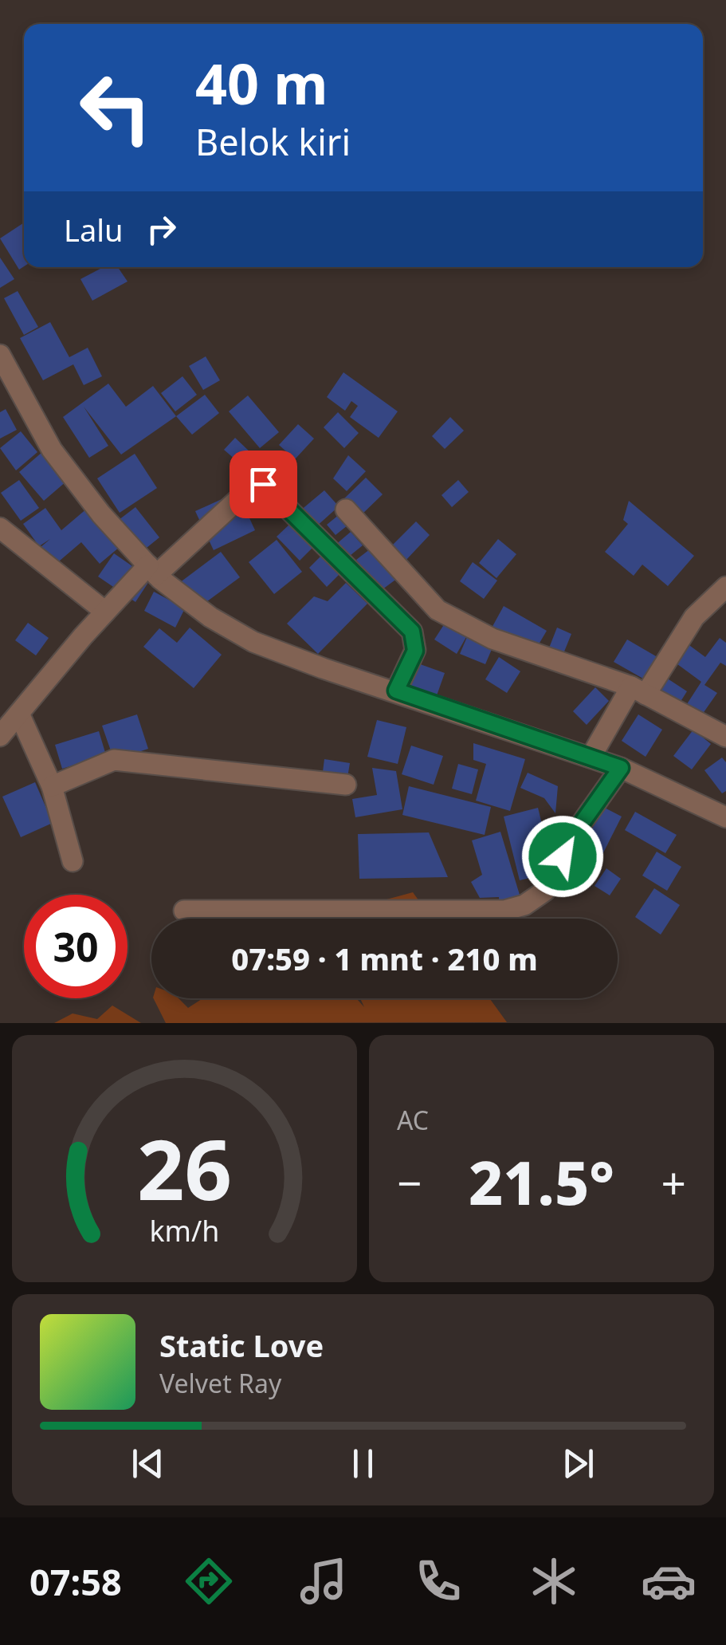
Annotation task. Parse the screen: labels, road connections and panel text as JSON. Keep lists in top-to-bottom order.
{
  "page": {
    "turn": ["40 m", "Belok kiri"],
    "then": "Lalu",
    "limit": "30",
    "trip": "07:59 · 1 mnt · 210 m",
    "tile": "AC",
    "heat": ["−", "21.5°", "+"],
    "song": ["Static Love", "Velvet Ray"],
    "tabs": "07:58",
    "gauge": ["26", "km/h"]
  }
}
